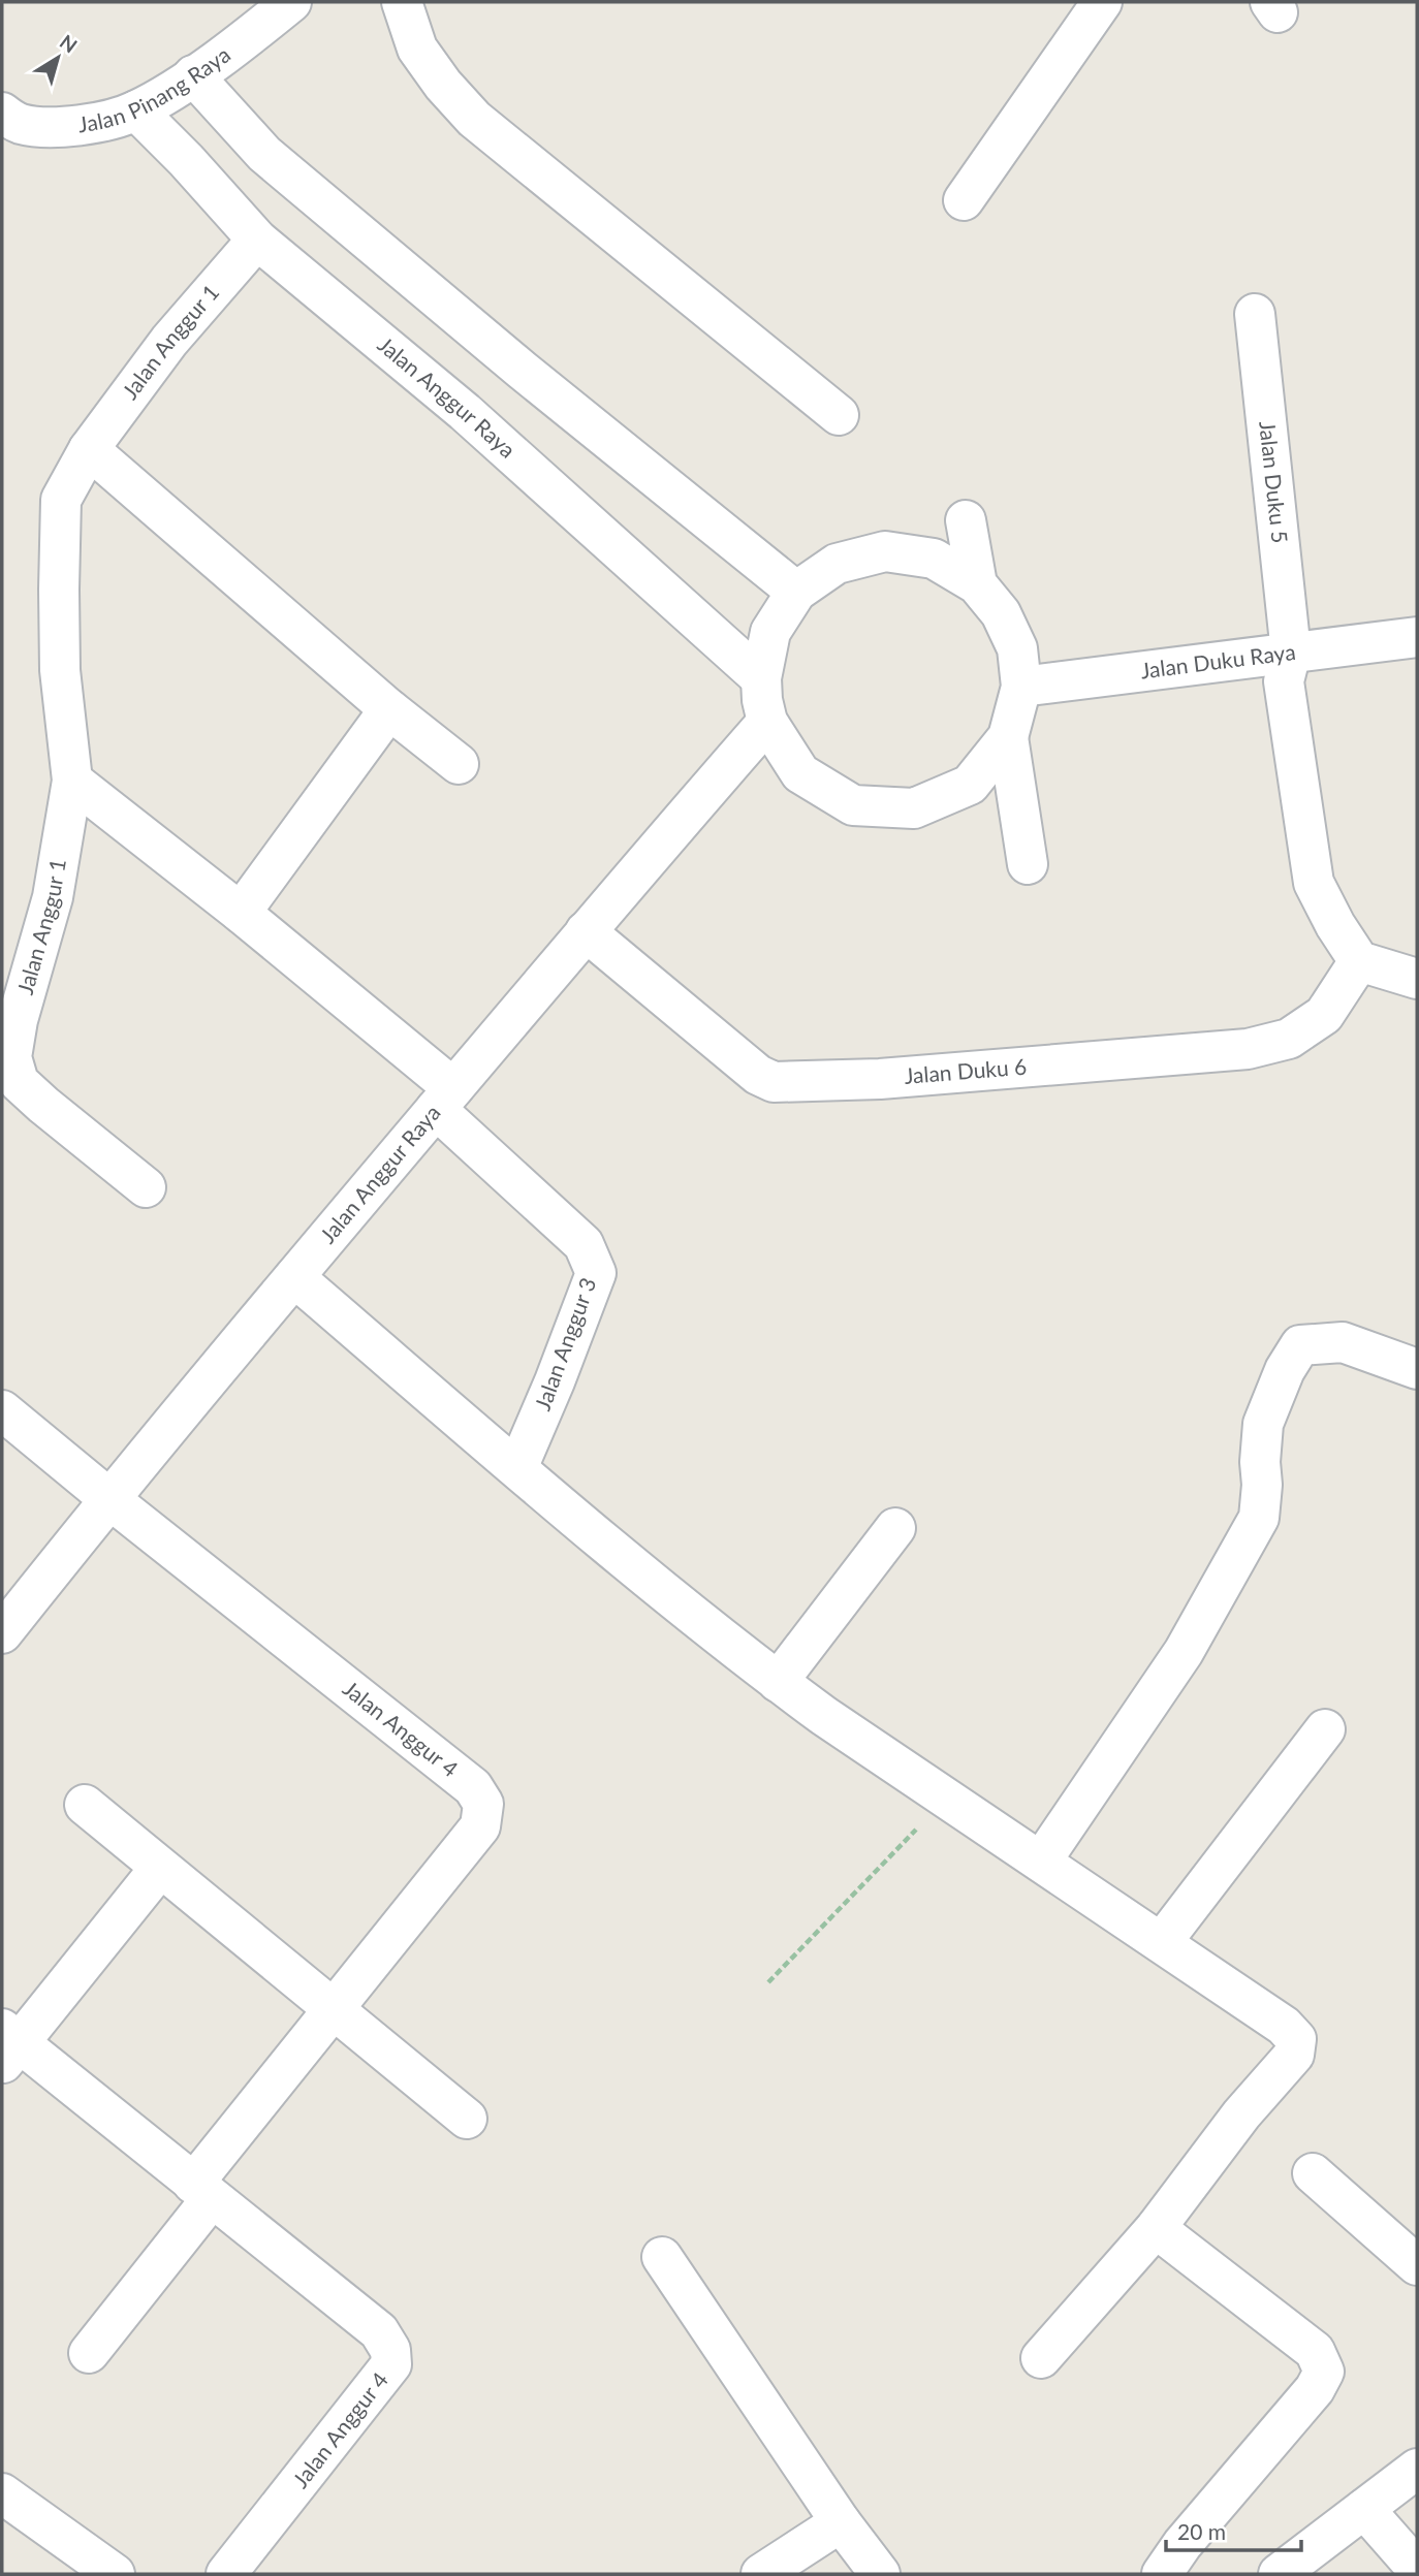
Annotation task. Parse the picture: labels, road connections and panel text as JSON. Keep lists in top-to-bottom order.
{
  "streets": {
    "street": [
      "Jalan Pinang Raya",
      "Jalan Anggur 1",
      "Jalan Anggur Raya",
      "Jalan Duku 5",
      "Jalan Duku Raya",
      "Jalan Duku 6",
      "Jalan Anggur 3",
      "Jalan Anggur 4"
    ]
  },
  "crossings": [
    ["Jalan Pinang Raya", "Jalan Anggur Raya"],
    ["Jalan Anggur 1", "Jalan Anggur Raya"],
    ["Jalan Anggur Raya", "Jalan Duku Raya"],
    ["Jalan Anggur Raya", "Jalan Duku 6"],
    ["Jalan Anggur Raya", "Jalan Anggur 3"],
    ["Jalan Anggur Raya", "Jalan Anggur 4"],
    ["Jalan Duku 5", "Jalan Duku Raya"]
  ],
  "scale_bar": "20 m",
  "north": "top right"
}
